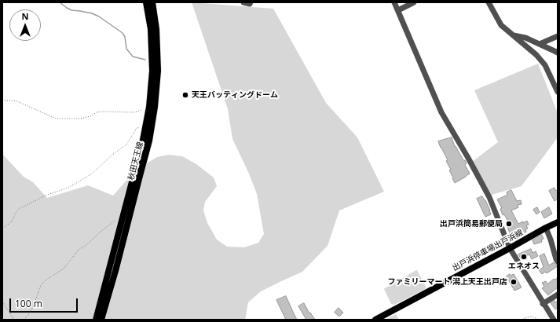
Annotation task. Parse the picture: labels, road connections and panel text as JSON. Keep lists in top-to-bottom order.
{
  "streets": {
    "main road": ["秋田天王線", "出戸浜停車場出戸浜線"]
  },
  "places": [
    "天王バッティングドーム",
    "出戸浜簡易郵便局",
    "エネオス",
    "ファミリーマート 潟上天王出戸店"
  ],
  "scale_bar": "100 m",
  "north": "top"
}
